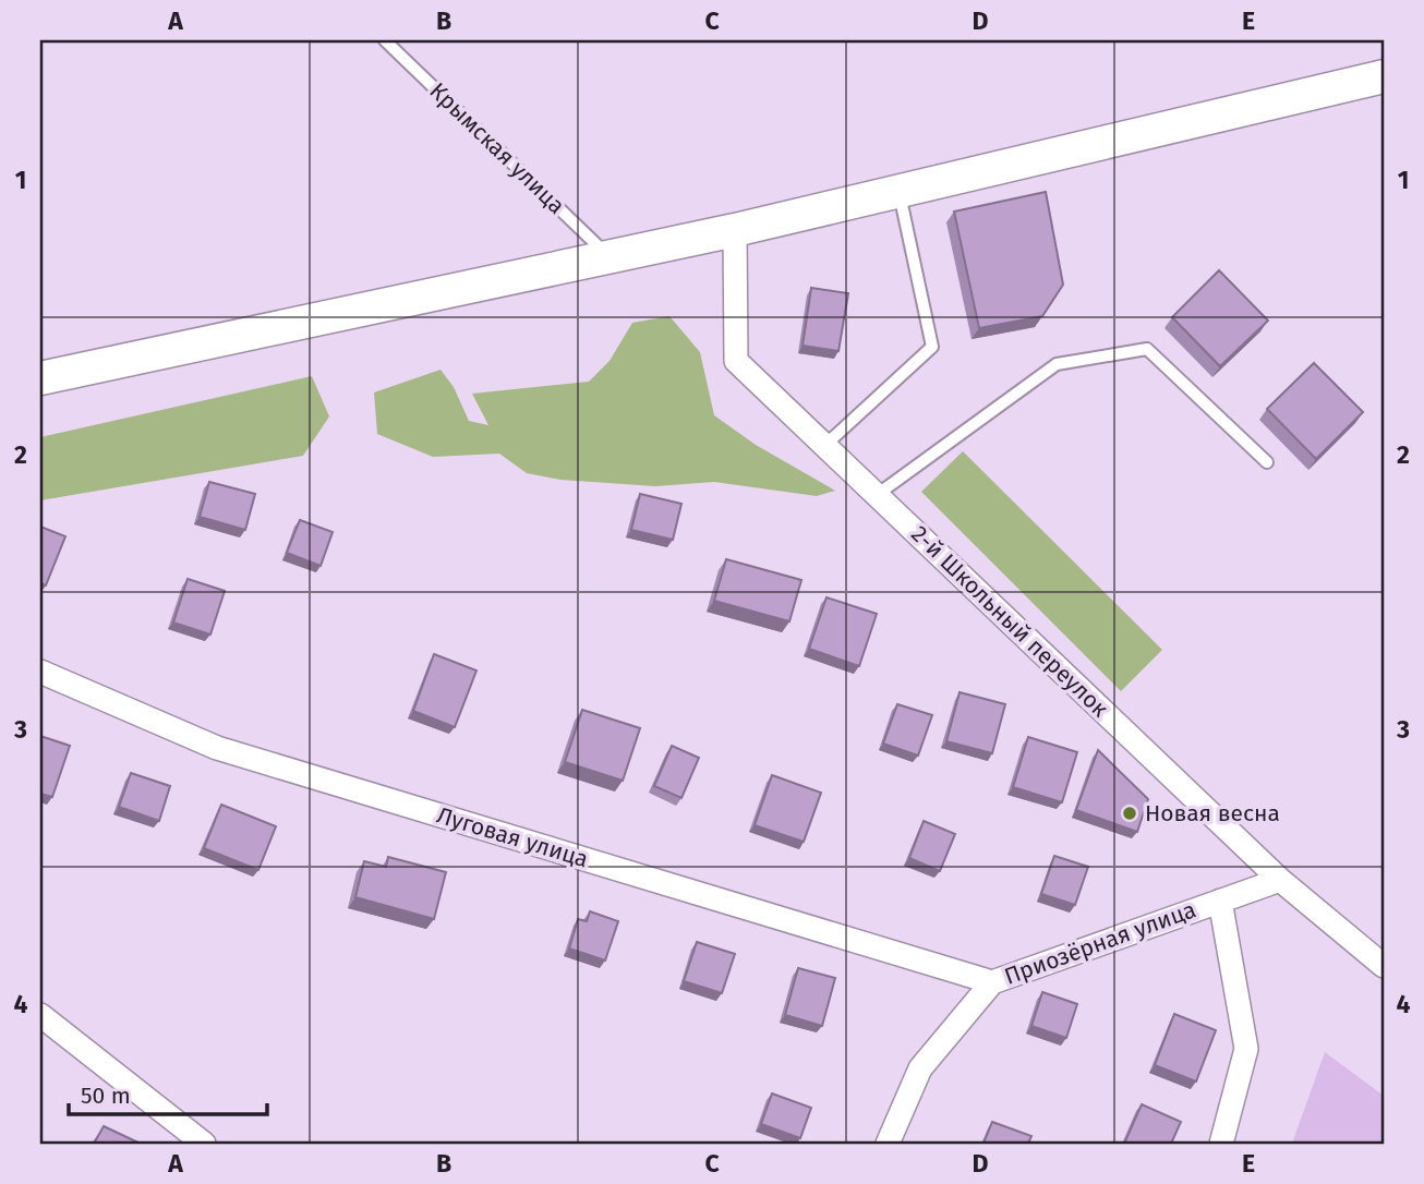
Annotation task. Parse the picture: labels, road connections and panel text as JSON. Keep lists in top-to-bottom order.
{
  "streets": {
    "street": ["2-й Школьный переулок", "Луговая улица", "Приозёрная улица"],
    "lane": ["Крымская улица"]
  },
  "crossings": [
    ["2-й Школьный переулок", "Приозёрная улица"],
    ["Луговая улица", "Приозёрная улица"]
  ],
  "places": ["Новая весна"],
  "scale_bar": "50 m",
  "grid": {
    "columns": [
      "A",
      "B",
      "C",
      "D",
      "E"
    ],
    "rows": [
      "1",
      "2",
      "3",
      "4"
    ]
  }
}
